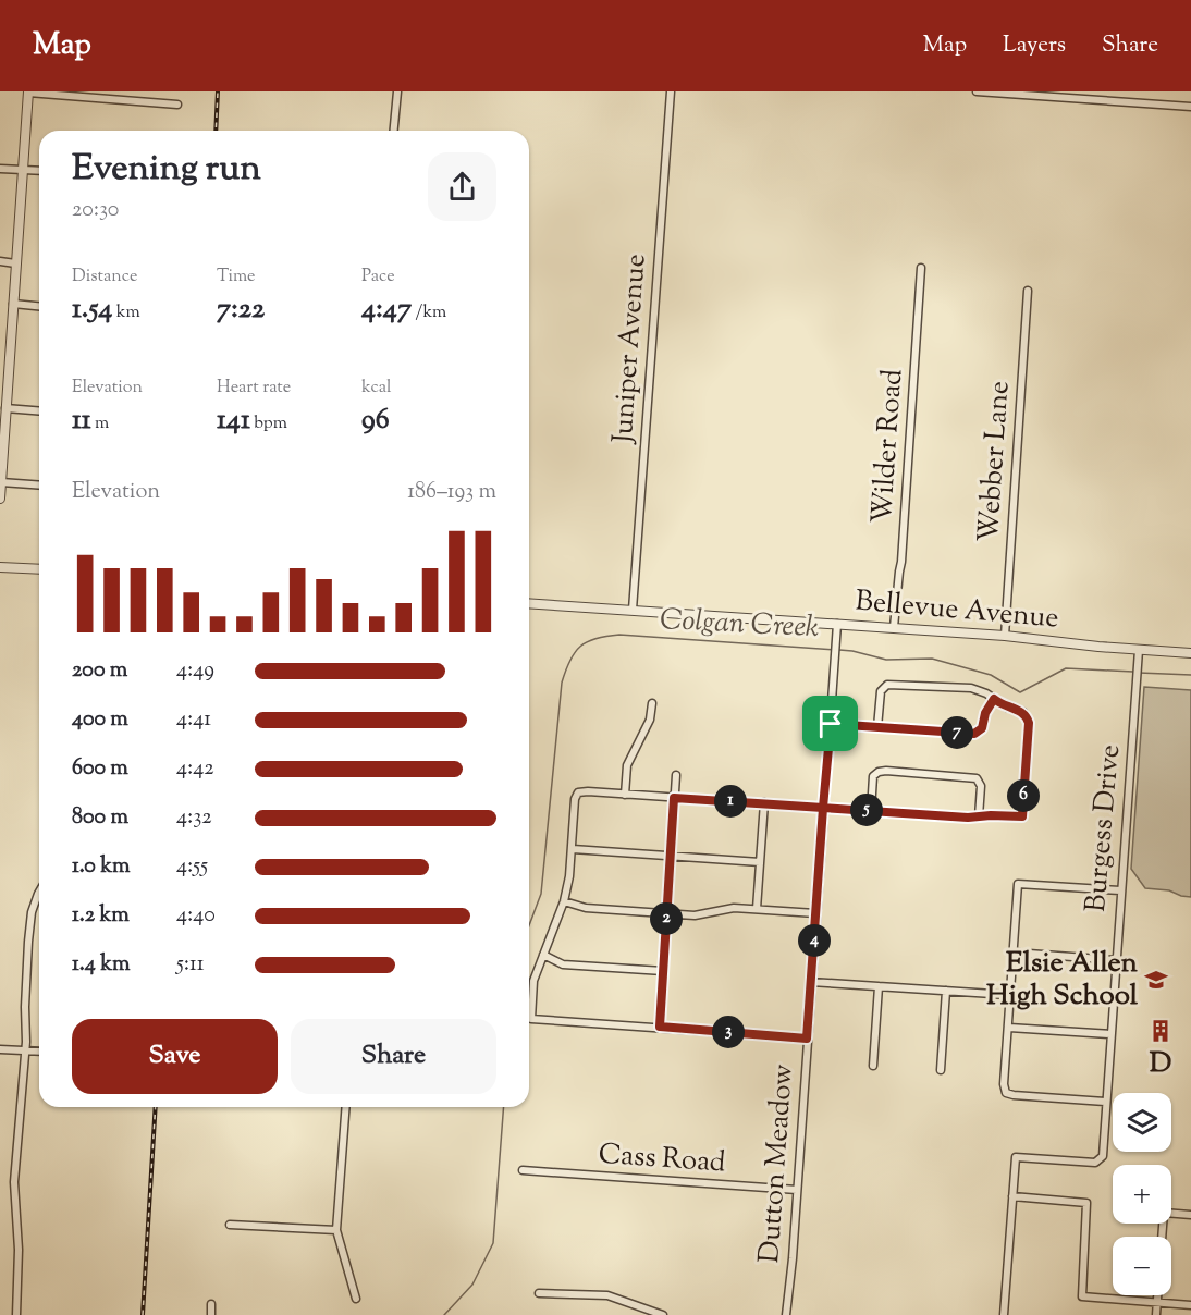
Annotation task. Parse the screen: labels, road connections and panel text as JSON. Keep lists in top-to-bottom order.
{
  "streets": {
    "street": [
      "Juniper Avenue",
      "Wilder Road",
      "Webber Lane",
      "Bellevue Avenue",
      "Burgess Drive",
      "Cass Road",
      "Dutton Meadow"
    ]
  },
  "crossings": [
    ["Juniper Avenue", "Bellevue Avenue"],
    ["Wilder Road", "Bellevue Avenue"],
    ["Webber Lane", "Bellevue Avenue"],
    ["Bellevue Avenue", "Burgess Drive"],
    ["Bellevue Avenue", "Dutton Meadow"],
    ["Cass Road", "Dutton Meadow"]
  ],
  "water": ["Colgan Creek"],
  "places": {
    "school or university": ["Elsie Allen High School"],
    "building": ["D"]
  },
  "page": {
    "header": "Map",
    "nav": ["Map", "Layers", "Share"],
    "heading": ["Evening run", "20:30"],
    "stats": [
      ["Distance", "1.54 km"],
      ["Time", "7:22"],
      ["Pace", "4:47 /km"],
      ["Elevation", "11 m"],
      ["Heart rate", "141 bpm"],
      ["kcal", "96"]
    ],
    "chart": ["Elevation", "186–193 m"],
    "list": [
      {
        "name": "200 m",
        "note": "4:49"
      },
      {
        "name": "400 m",
        "note": "4:41"
      },
      {
        "name": "600 m",
        "note": "4:42"
      },
      {
        "name": "800 m",
        "note": "4:32"
      },
      {
        "name": "1.0 km",
        "note": "4:55"
      },
      {
        "name": "1.2 km",
        "note": "4:40"
      },
      {
        "name": "1.4 km",
        "note": "5:11"
      }
    ],
    "pins": [
      "7",
      "6",
      "1",
      "5",
      "2",
      "4",
      "3"
    ],
    "buttons": ["Save", "Share"],
    "map_buttons": ["+", "−"]
  }
}
